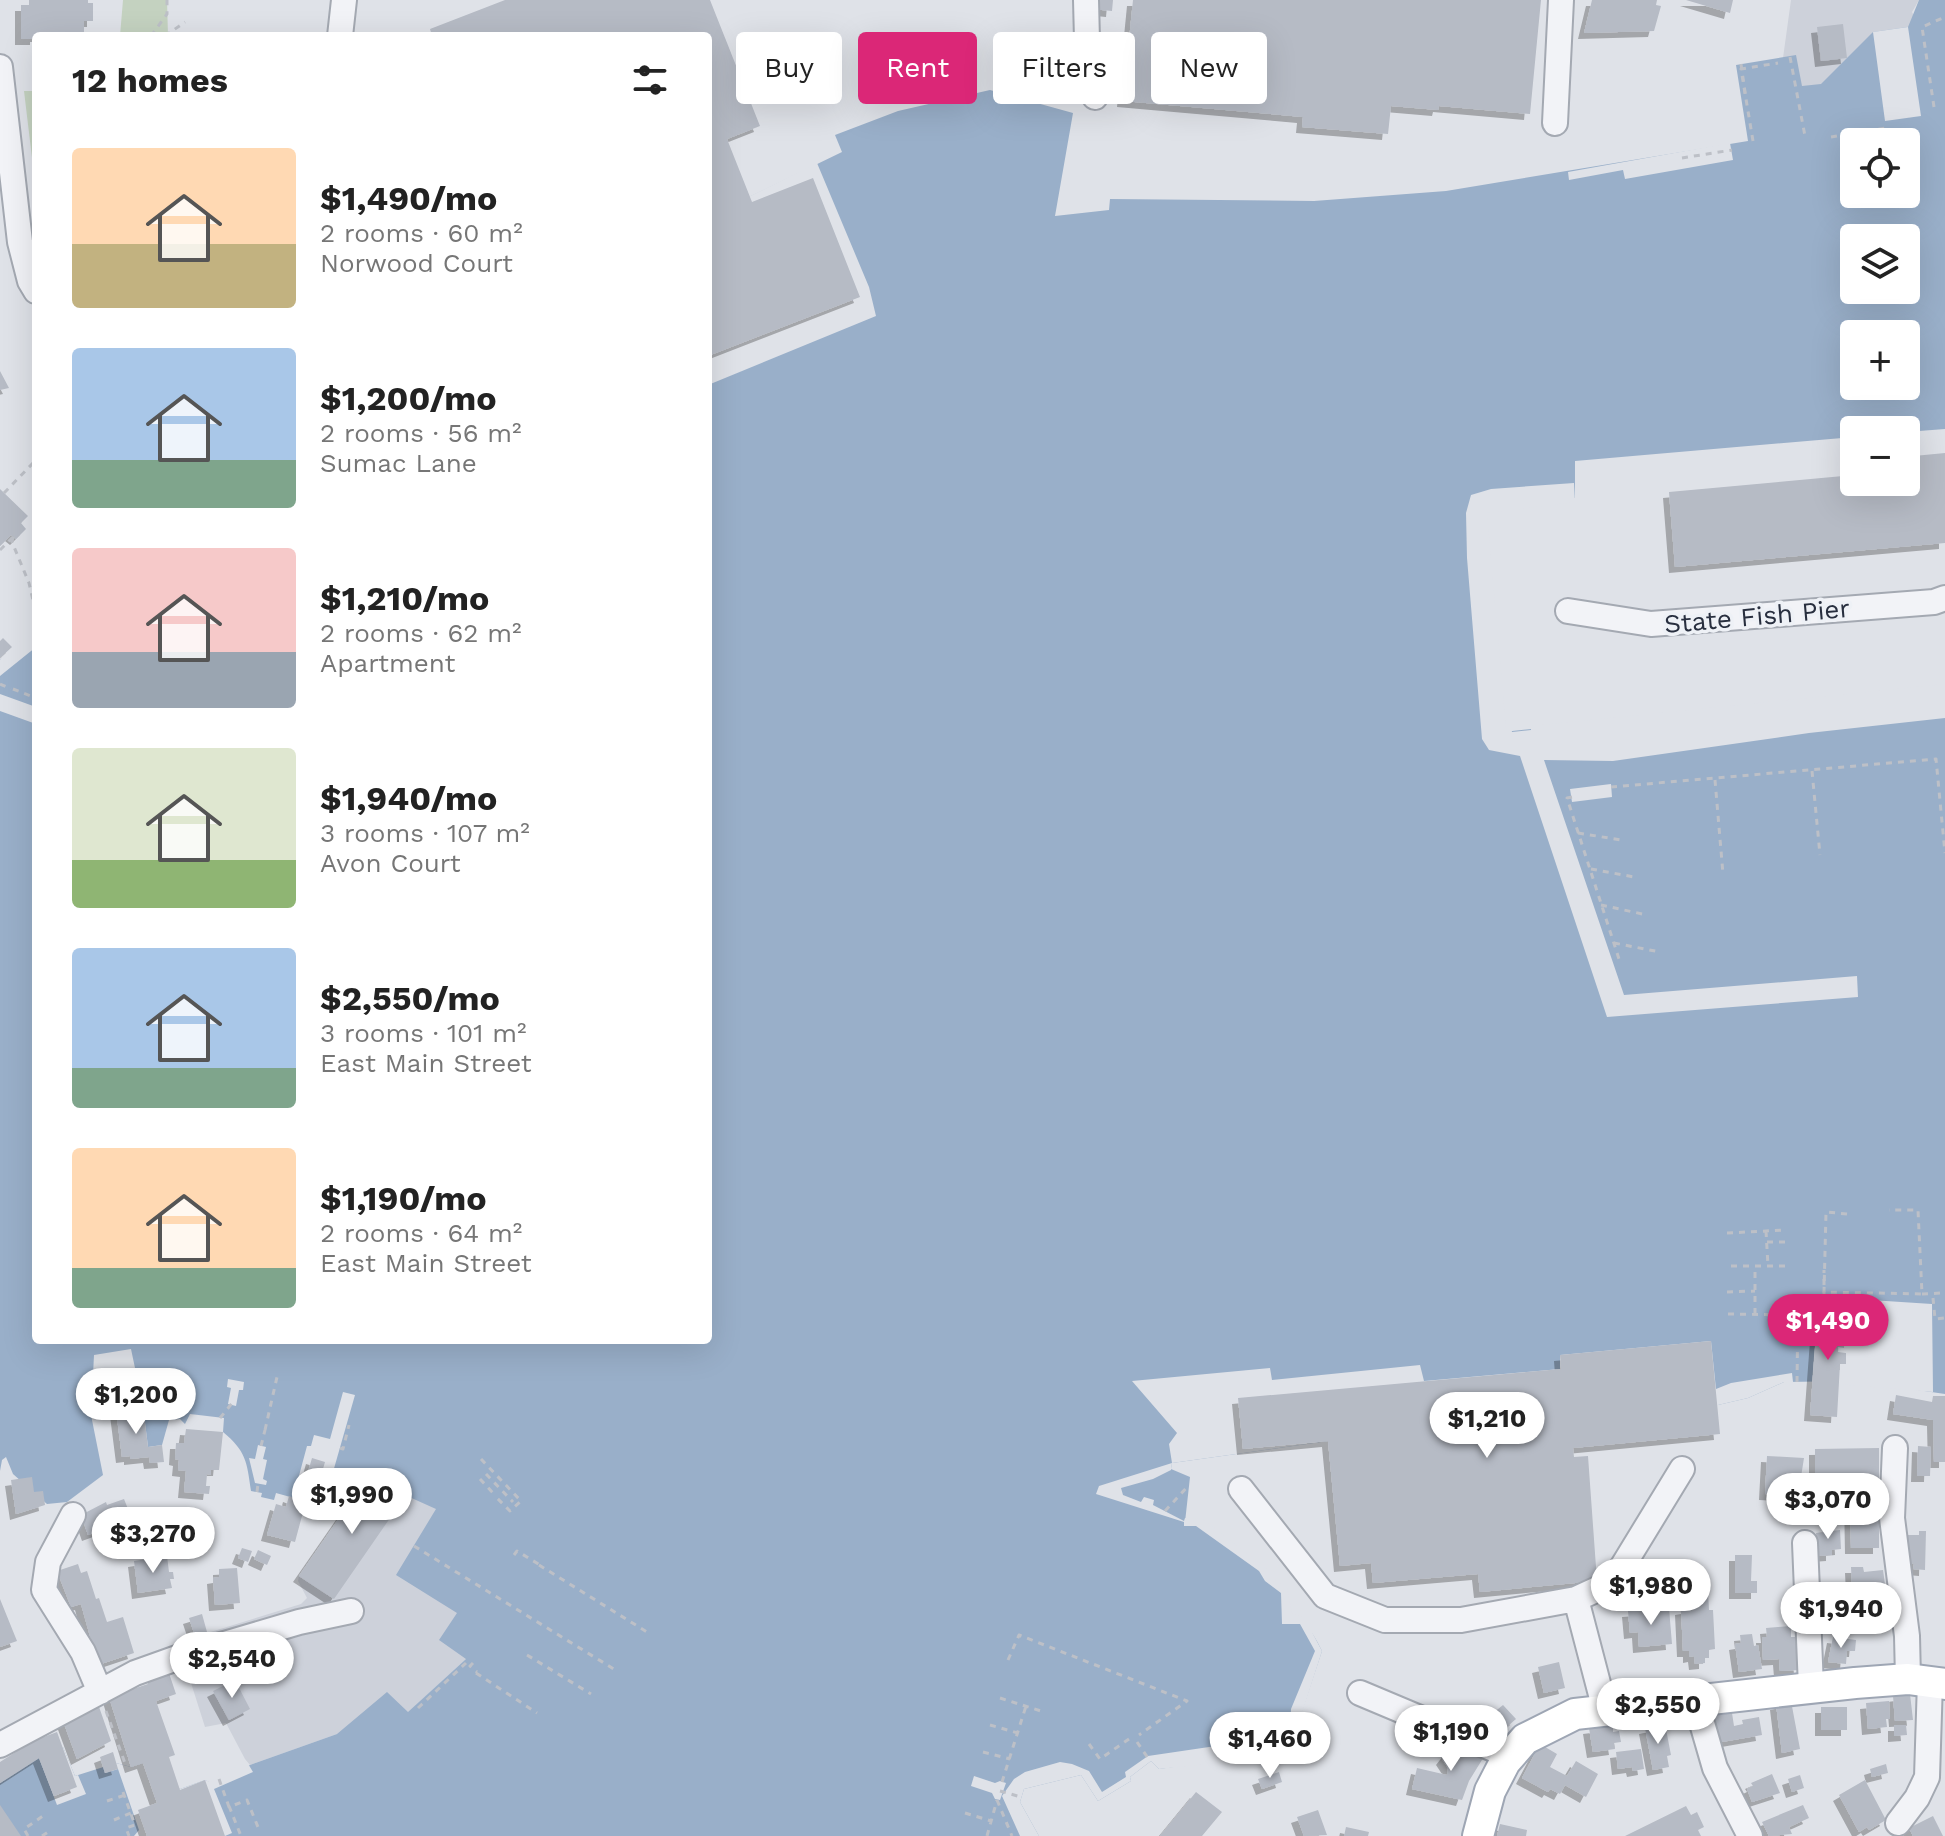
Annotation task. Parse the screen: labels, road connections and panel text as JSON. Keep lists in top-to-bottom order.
{
  "streets": {
    "street": ["State Fish Pier"]
  },
  "page": {
    "chip": [
      "Buy",
      "Rent",
      "Filters",
      "New"
    ],
    "heading": "12 homes",
    "map_buttons": ["+", "−"],
    "list": [
      {
        "name": "$1,490/mo",
        "note": "2 rooms · 60 m² · Norwood Court"
      },
      {
        "name": "$1,200/mo",
        "note": "2 rooms · 56 m² · Sumac Lane"
      },
      {
        "name": "$1,210/mo",
        "note": "2 rooms · 62 m² · Apartment"
      },
      {
        "name": "$1,940/mo",
        "note": "3 rooms · 107 m² · Avon Court"
      },
      {
        "name": "$2,550/mo",
        "note": "3 rooms · 101 m² · East Main Street"
      },
      {
        "name": "$1,190/mo",
        "note": "2 rooms · 64 m² · East Main Street"
      }
    ],
    "price": [
      "$1,490",
      "$1,200",
      "$1,210",
      "$1,990",
      "$3,070",
      "$3,270",
      "$1,980",
      "$1,940",
      "$2,540",
      "$2,550",
      "$1,190",
      "$1,460"
    ]
  }
}
